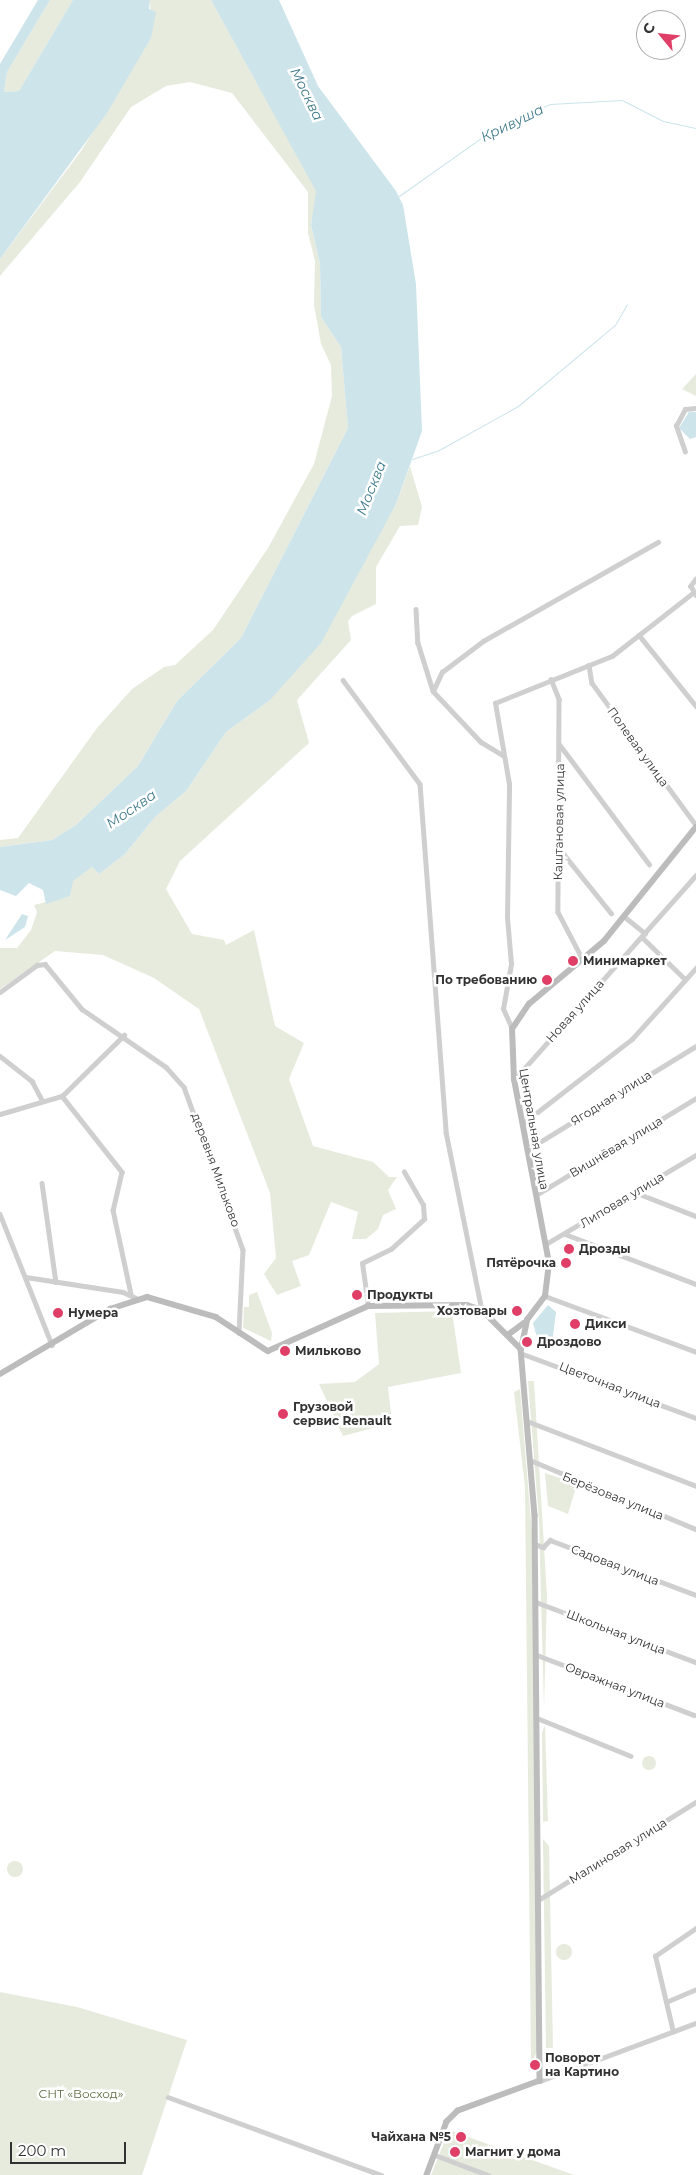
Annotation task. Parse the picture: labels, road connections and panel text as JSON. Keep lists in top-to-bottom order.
{
  "streets": {
    "street": [
      "Полевая улица",
      "Каштановая улица",
      "Новая улица",
      "Ягодная улица",
      "Центральная улица",
      "Вишнёвая улица",
      "деревня Мильково",
      "Липовая улица",
      "Цветочная улица",
      "Берёзовая улица",
      "Садовая улица",
      "Школьная улица",
      "Овражная улица",
      "Малиновая улица"
    ]
  },
  "crossings": [
    ["Новая улица", "Центральная улица"],
    ["Ягодная улица", "Центральная улица"],
    ["Центральная улица", "Вишнёвая улица"],
    ["Центральная улица", "Липовая улица"]
  ],
  "water": ["Москва", "Кривуша"],
  "parks": ["СНТ «Восход»"],
  "places": [
    "Минимаркет",
    "По требованию",
    "Дрозды",
    "Пятёрочка",
    "Продукты",
    "Хозтовары",
    "Нумера",
    "Дикси",
    "Дроздово",
    "Мильково",
    "Грузовой сервис Renault",
    "Поворот на Картино",
    "Чайхана №5",
    "Магнит у дома"
  ],
  "scale_bar": "200 m",
  "north": "top left"
}
